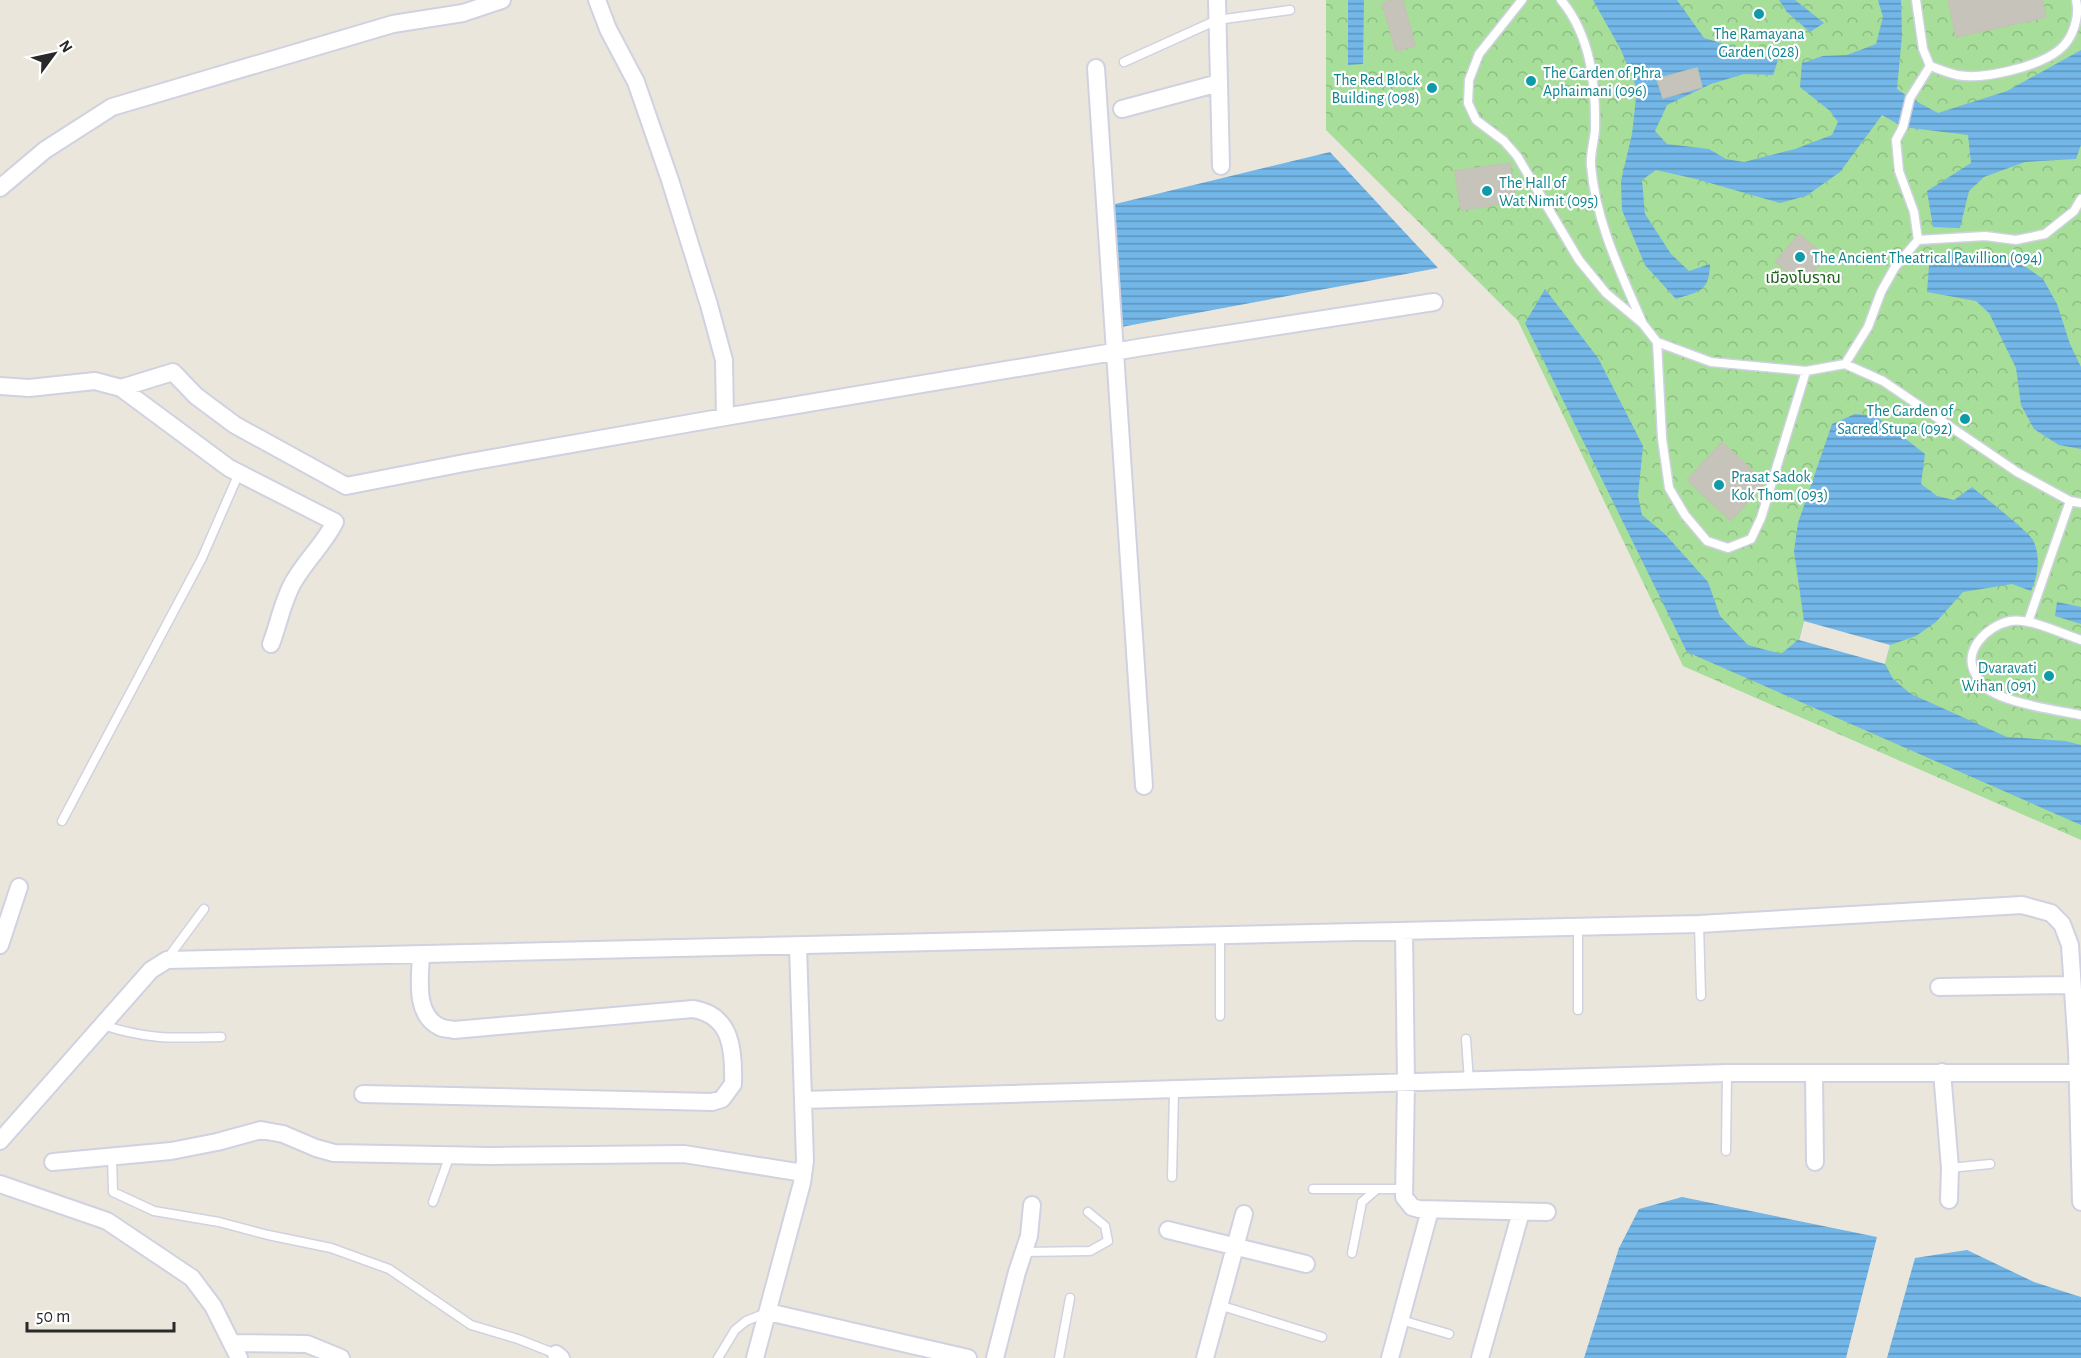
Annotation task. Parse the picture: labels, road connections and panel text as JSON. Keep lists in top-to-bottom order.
{
  "parks": ["เมืองโบราณ"],
  "places": [
    "The Ramayana Garden (028)",
    "The Garden of Phra Aphaimani (096)",
    "The Red Block Building (098)",
    "The Hall of Wat Nimit (095)",
    "The Ancient Theatrical Pavillion (094)",
    "The Garden of Sacred Stupa (092)",
    "Prasat Sadok Kok Thom (093)",
    "Dvaravati Wihan (091)"
  ],
  "scale_bar": "50 m",
  "north": "top right"
}
